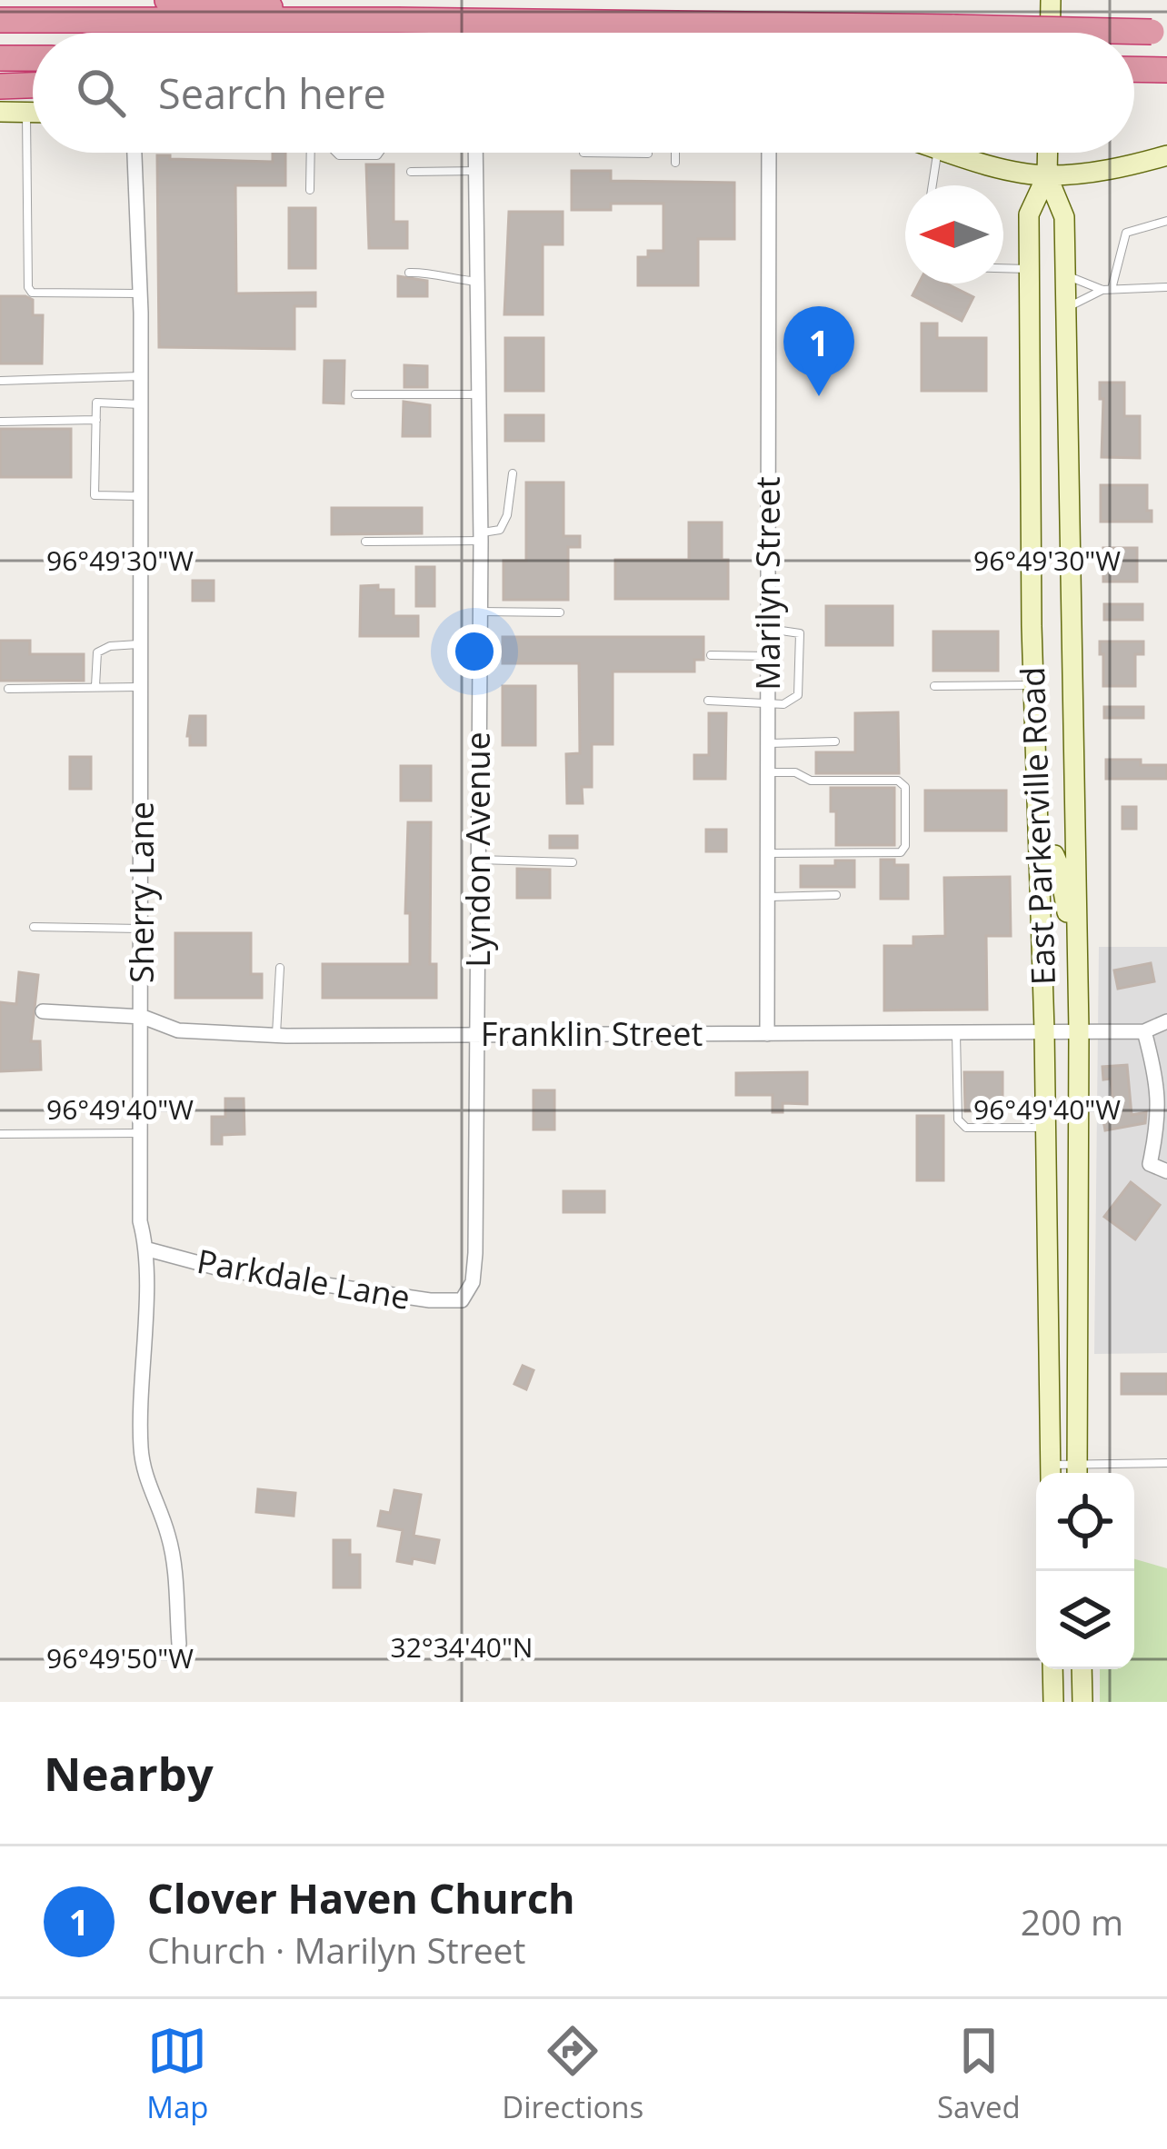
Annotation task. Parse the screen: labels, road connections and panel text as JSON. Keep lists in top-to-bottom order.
{
  "streets": {
    "main road": ["East Parkerville Road"],
    "street": [
      "Marilyn Street",
      "Lyndon Avenue",
      "Sherry Lane",
      "Franklin Street",
      "Parkdale Lane"
    ]
  },
  "crossings": [
    ["Marilyn Street", "Franklin Street"],
    ["East Parkerville Road", "Franklin Street"],
    ["Lyndon Avenue", "Franklin Street"],
    ["Lyndon Avenue", "Parkdale Lane"],
    ["Sherry Lane", "Franklin Street"],
    ["Sherry Lane", "Parkdale Lane"]
  ],
  "north": "left",
  "page": {
    "search": "Search here",
    "pins": "1",
    "heading": "Nearby",
    "list": [
      {
        "mark": "1",
        "name": "Clover Haven Church",
        "note": "Church · Marilyn Street",
        "value": "200 m"
      }
    ],
    "nav": ["Map", "Directions", "Saved"]
  },
  "coordinates": [
    "96°49'30\"W",
    "96°49'40\"W",
    "32°34'40\"N",
    "96°49'50\"W"
  ]
}
